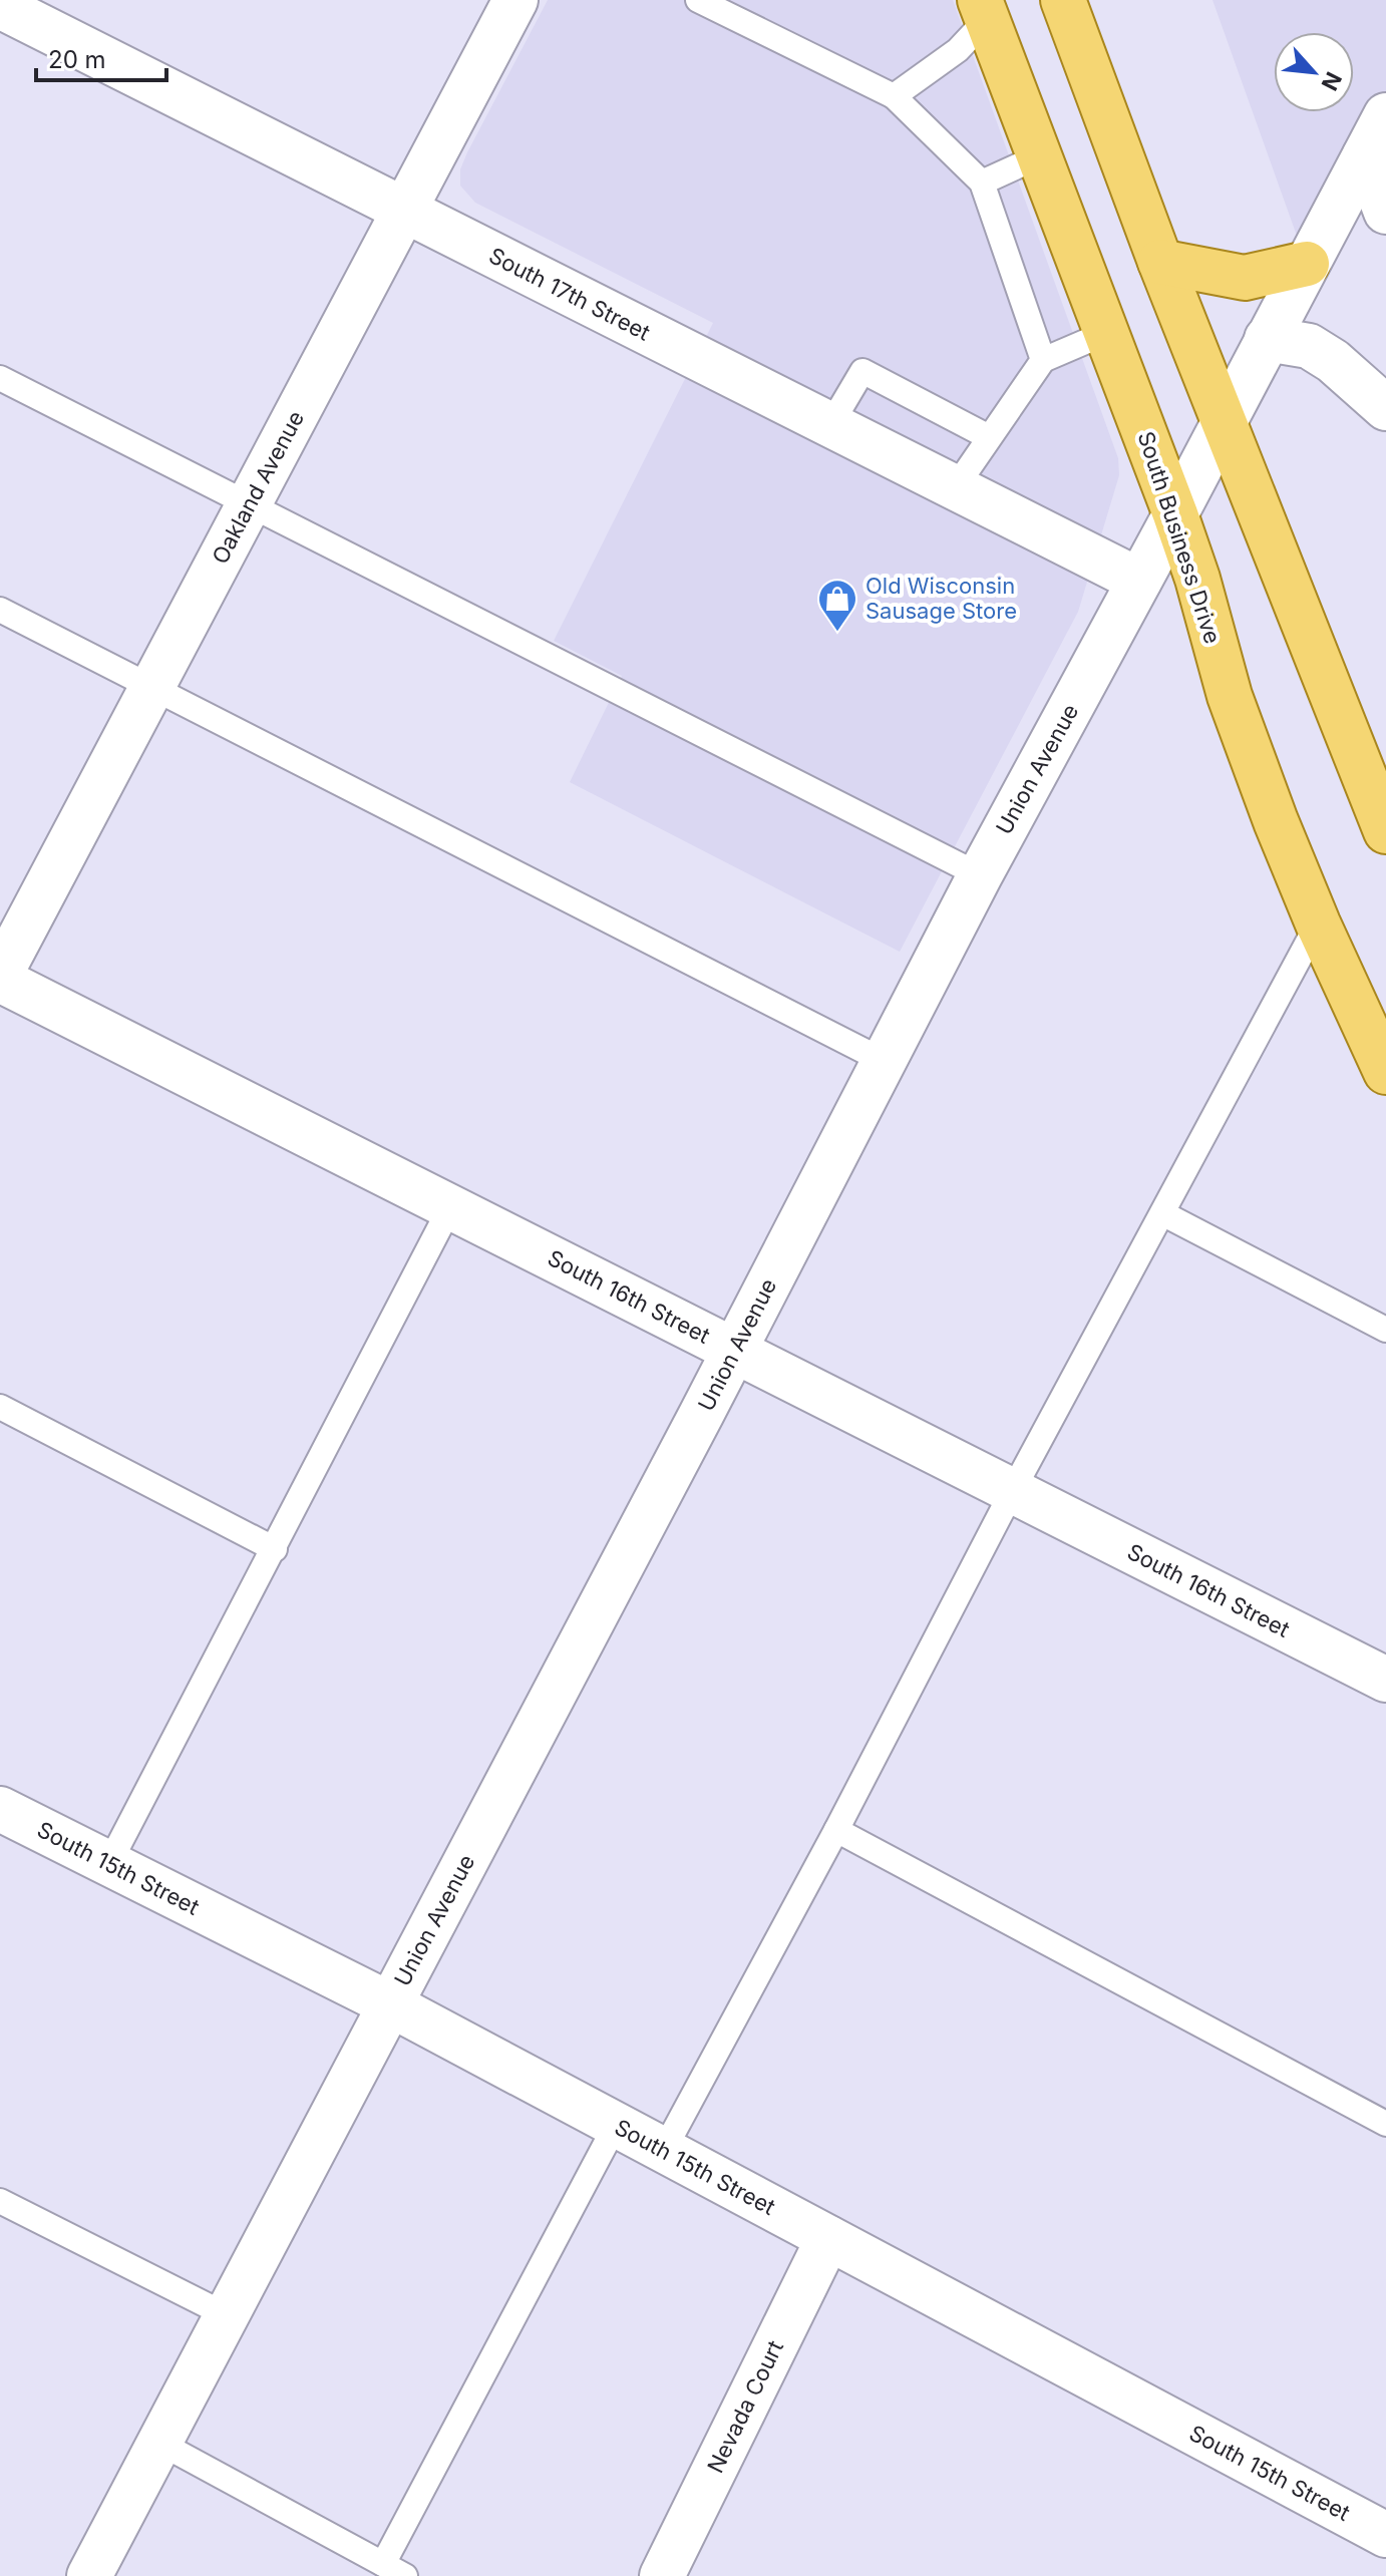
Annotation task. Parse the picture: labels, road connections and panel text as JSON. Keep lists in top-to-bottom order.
{
  "streets": {
    "main road": ["South Business Drive"],
    "street": [
      "South 17th Street",
      "Oakland Avenue",
      "Union Avenue",
      "South 16th Street",
      "South 15th Street",
      "Nevada Court"
    ]
  },
  "crossings": [
    ["South 17th Street", "Oakland Avenue"],
    ["South 17th Street", "Union Avenue"],
    ["Oakland Avenue", "South 16th Street"],
    ["South Business Drive", "Union Avenue"],
    ["Union Avenue", "South 16th Street"],
    ["Union Avenue", "South 15th Street"],
    ["South 15th Street", "Nevada Court"]
  ],
  "places": {
    "shop": ["Old Wisconsin Sausage Store"]
  },
  "scale_bar": "20 m",
  "north": "bottom right"
}
